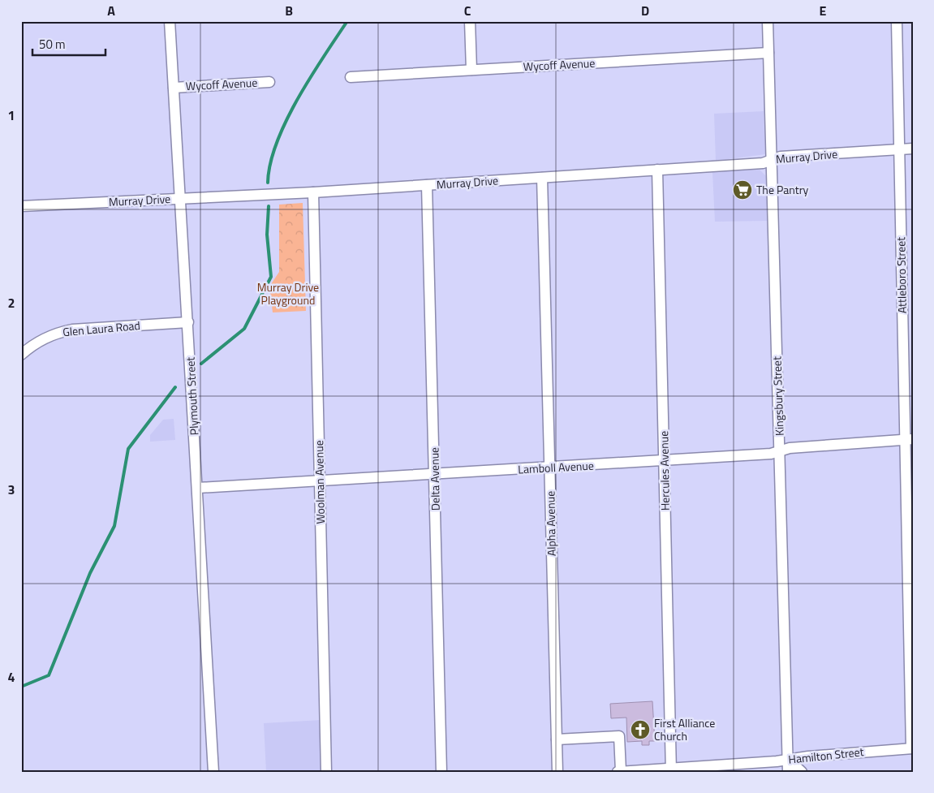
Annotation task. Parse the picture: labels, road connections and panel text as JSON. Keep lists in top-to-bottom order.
{
  "streets": {
    "street": [
      "Wycoff Avenue",
      "Murray Drive",
      "Attleboro Street",
      "Glen Laura Road",
      "Plymouth Street",
      "Kingsbury Street",
      "Lamboll Avenue",
      "Hercules Avenue",
      "Delta Avenue",
      "Woolman Avenue",
      "Alpha Avenue",
      "Hamilton Street"
    ]
  },
  "crossings": [
    ["Wycoff Avenue", "Plymouth Street"],
    ["Wycoff Avenue", "Kingsbury Street"],
    ["Murray Drive", "Attleboro Street"],
    ["Murray Drive", "Plymouth Street"],
    ["Murray Drive", "Kingsbury Street"],
    ["Murray Drive", "Hercules Avenue"],
    ["Murray Drive", "Delta Avenue"],
    ["Murray Drive", "Woolman Avenue"],
    ["Murray Drive", "Alpha Avenue"],
    ["Attleboro Street", "Lamboll Avenue"],
    ["Attleboro Street", "Hamilton Street"],
    ["Glen Laura Road", "Plymouth Street"],
    ["Plymouth Street", "Lamboll Avenue"],
    ["Kingsbury Street", "Lamboll Avenue"],
    ["Kingsbury Street", "Hamilton Street"],
    ["Lamboll Avenue", "Hercules Avenue"],
    ["Lamboll Avenue", "Delta Avenue"],
    ["Lamboll Avenue", "Woolman Avenue"],
    ["Lamboll Avenue", "Alpha Avenue"],
    ["Hercules Avenue", "Hamilton Street"]
  ],
  "parks": ["Murray Drive Playground"],
  "places": {
    "supermarket": ["The Pantry"],
    "church": ["First Alliance Church"]
  },
  "scale_bar": "50 m",
  "grid": {
    "columns": [
      "A",
      "B",
      "C",
      "D",
      "E"
    ],
    "rows": [
      "1",
      "2",
      "3",
      "4"
    ]
  }
}
